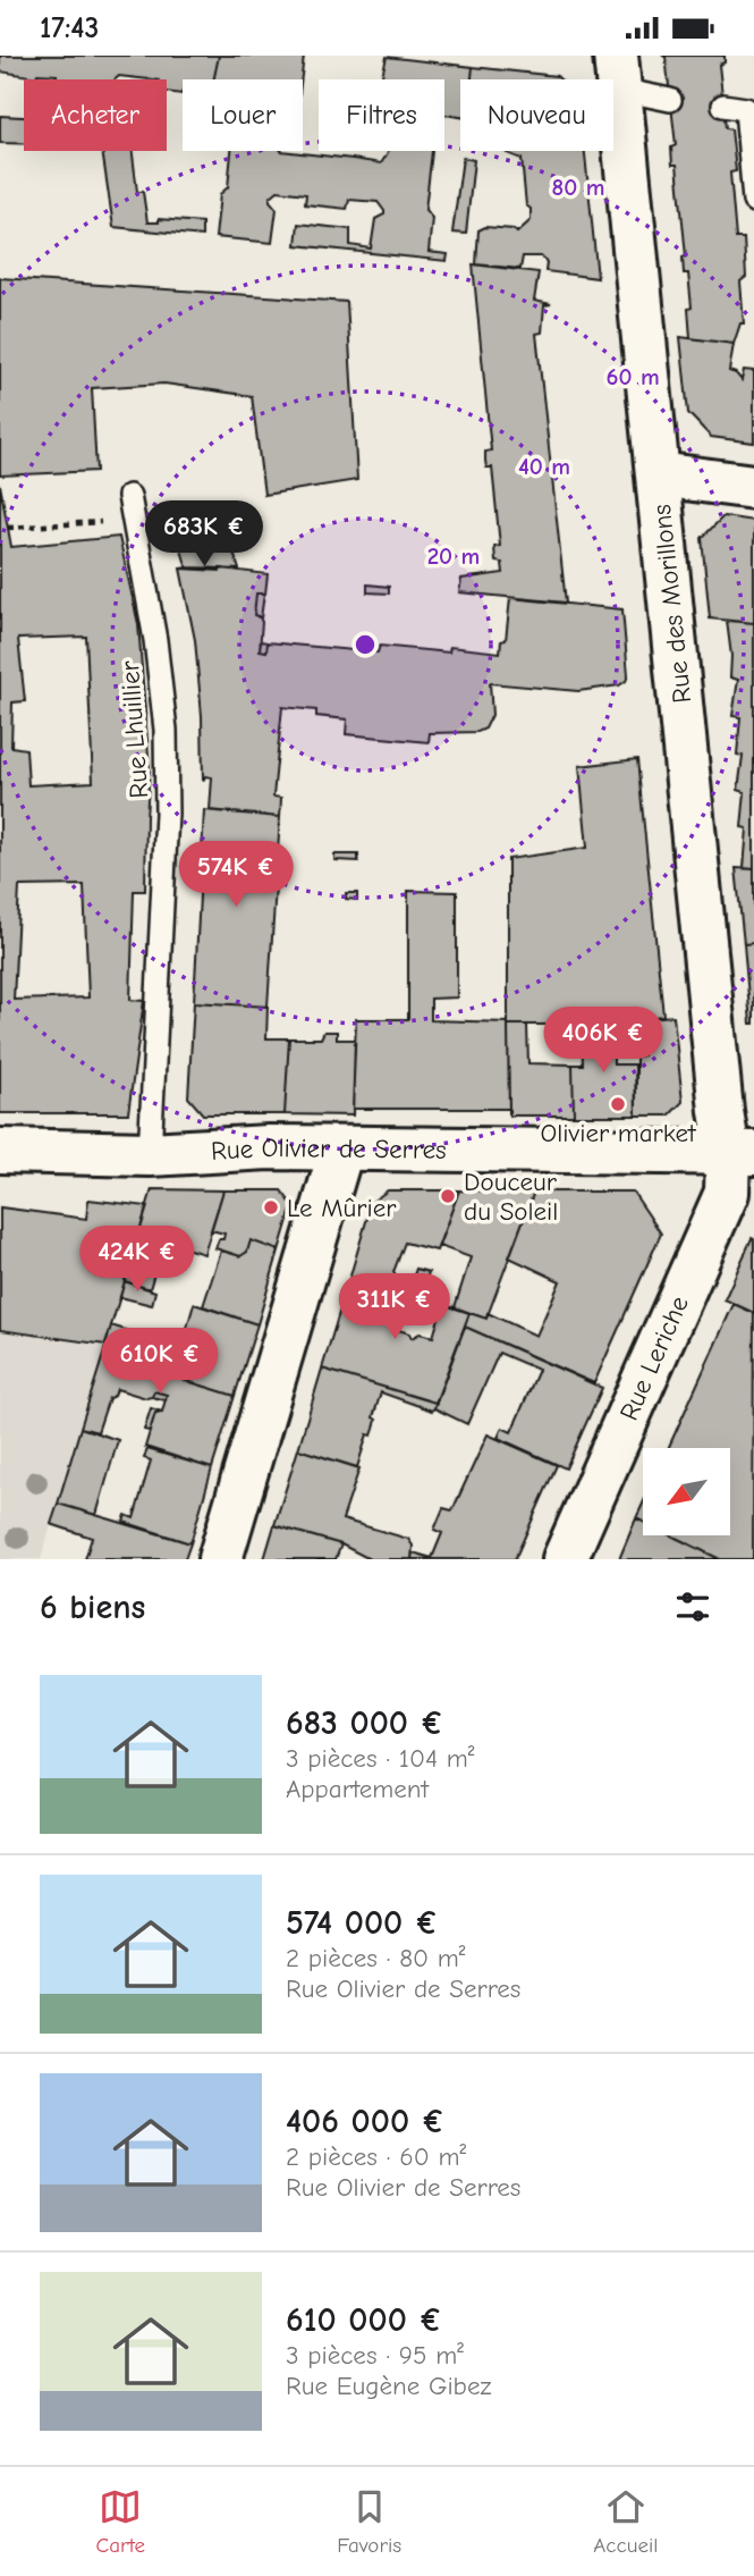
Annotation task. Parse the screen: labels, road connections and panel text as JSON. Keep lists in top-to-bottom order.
{
  "streets": {
    "street": ["Rue des Morillons", "Rue Olivier de Serres", "Rue Leriche"],
    "lane": ["Rue Lhuillier"]
  },
  "crossings": [
    ["Rue des Morillons", "Rue Olivier de Serres"],
    ["Rue des Morillons", "Rue Leriche"],
    ["Rue Lhuillier", "Rue Olivier de Serres"],
    ["Rue Olivier de Serres", "Rue Leriche"]
  ],
  "places": ["Olivier market", "Douceur du Soleil", "Le Mûrier"],
  "north": "bottom left",
  "page": {
    "status": "17:43",
    "chip": [
      "Acheter",
      "Louer",
      "Filtres",
      "Nouveau"
    ],
    "price": [
      "683K €",
      "574K €",
      "406K €",
      "424K €",
      "311K €",
      "610K €"
    ],
    "heading": "6 biens",
    "list": [
      {
        "name": "683 000 €",
        "note": "3 pièces · 104 m² · Appartement"
      },
      {
        "name": "574 000 €",
        "note": "2 pièces · 80 m² · Rue Olivier de Serres"
      },
      {
        "name": "406 000 €",
        "note": "2 pièces · 60 m² · Rue Olivier de Serres"
      },
      {
        "name": "610 000 €",
        "note": "3 pièces · 95 m² · Rue Eugène Gibez"
      }
    ],
    "tabs": ["Carte", "Favoris", "Accueil"]
  },
  "rings": [
    "80 m",
    "60 m",
    "40 m",
    "20 m"
  ]
}
